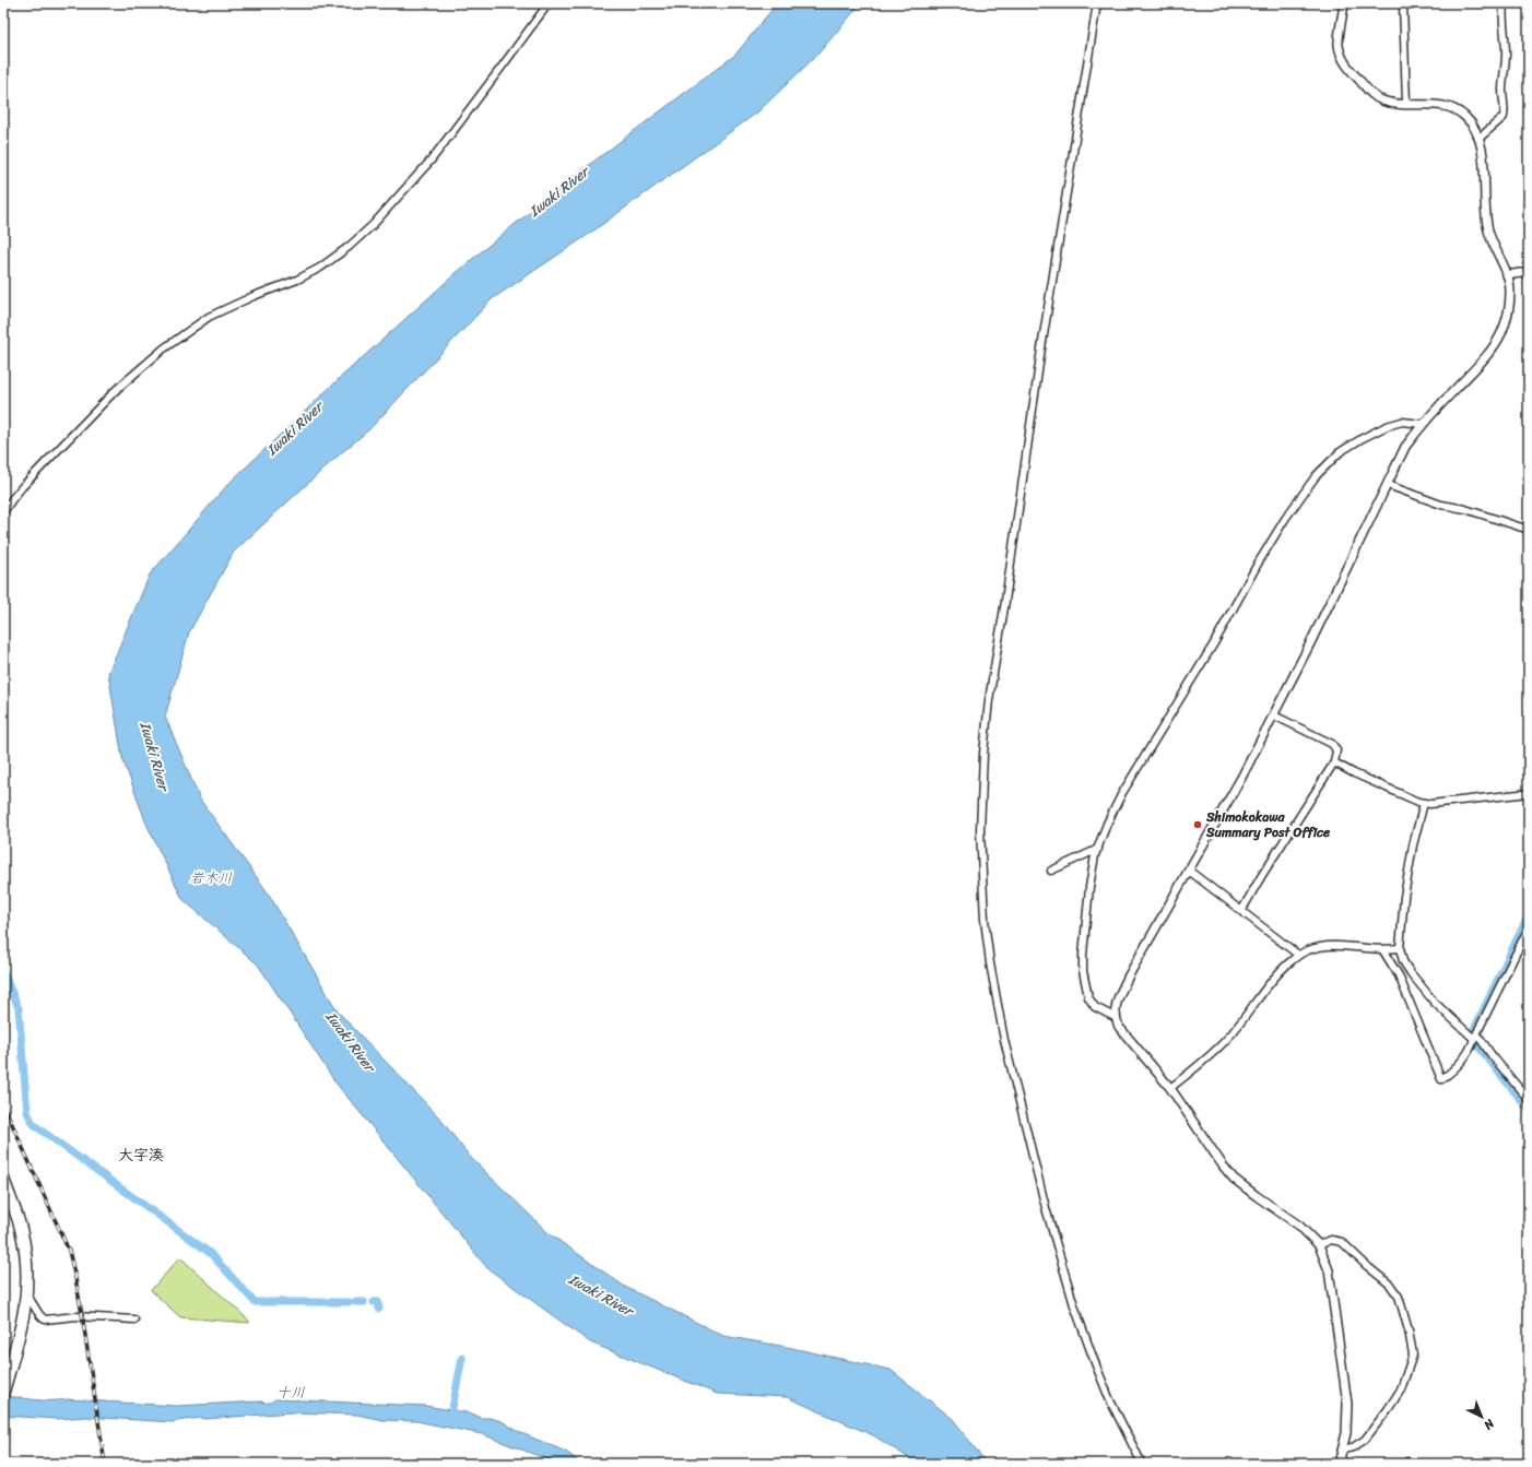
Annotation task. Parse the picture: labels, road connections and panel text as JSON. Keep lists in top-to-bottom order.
{
  "districts": ["大字湊"],
  "water": ["Iwaki River", "岩木川", "十川"],
  "places": ["Shimokokawa Summary Post Office"],
  "north": "bottom right"
}
